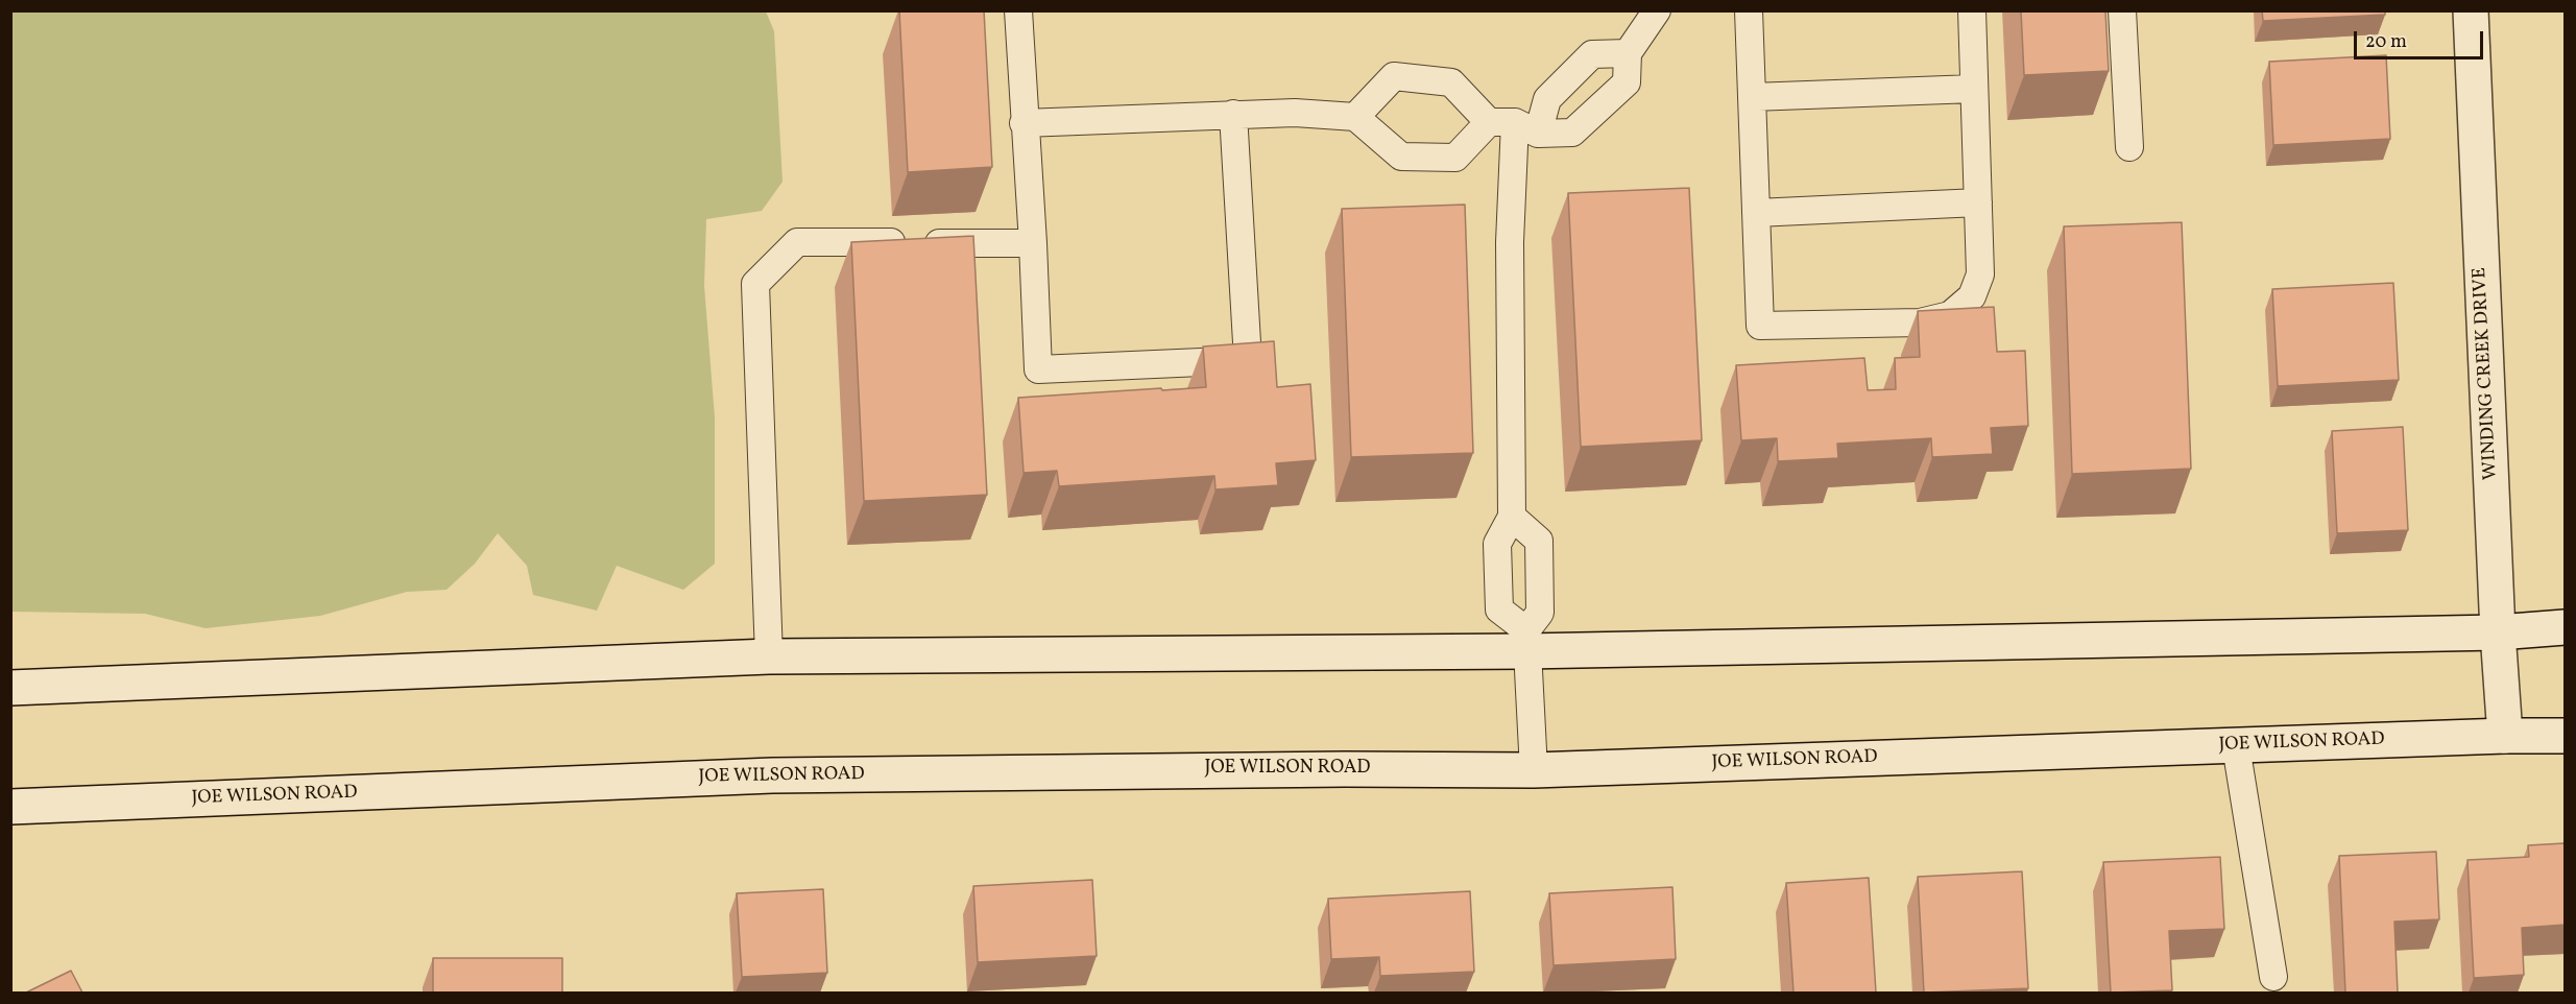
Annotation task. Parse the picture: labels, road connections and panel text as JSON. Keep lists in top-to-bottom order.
{
  "streets": {
    "main road": ["WINDING CREEK DRIVE", "JOE WILSON ROAD"]
  },
  "crossings": [
    ["WINDING CREEK DRIVE", "JOE WILSON ROAD"]
  ],
  "scale_bar": "20 m"
}
